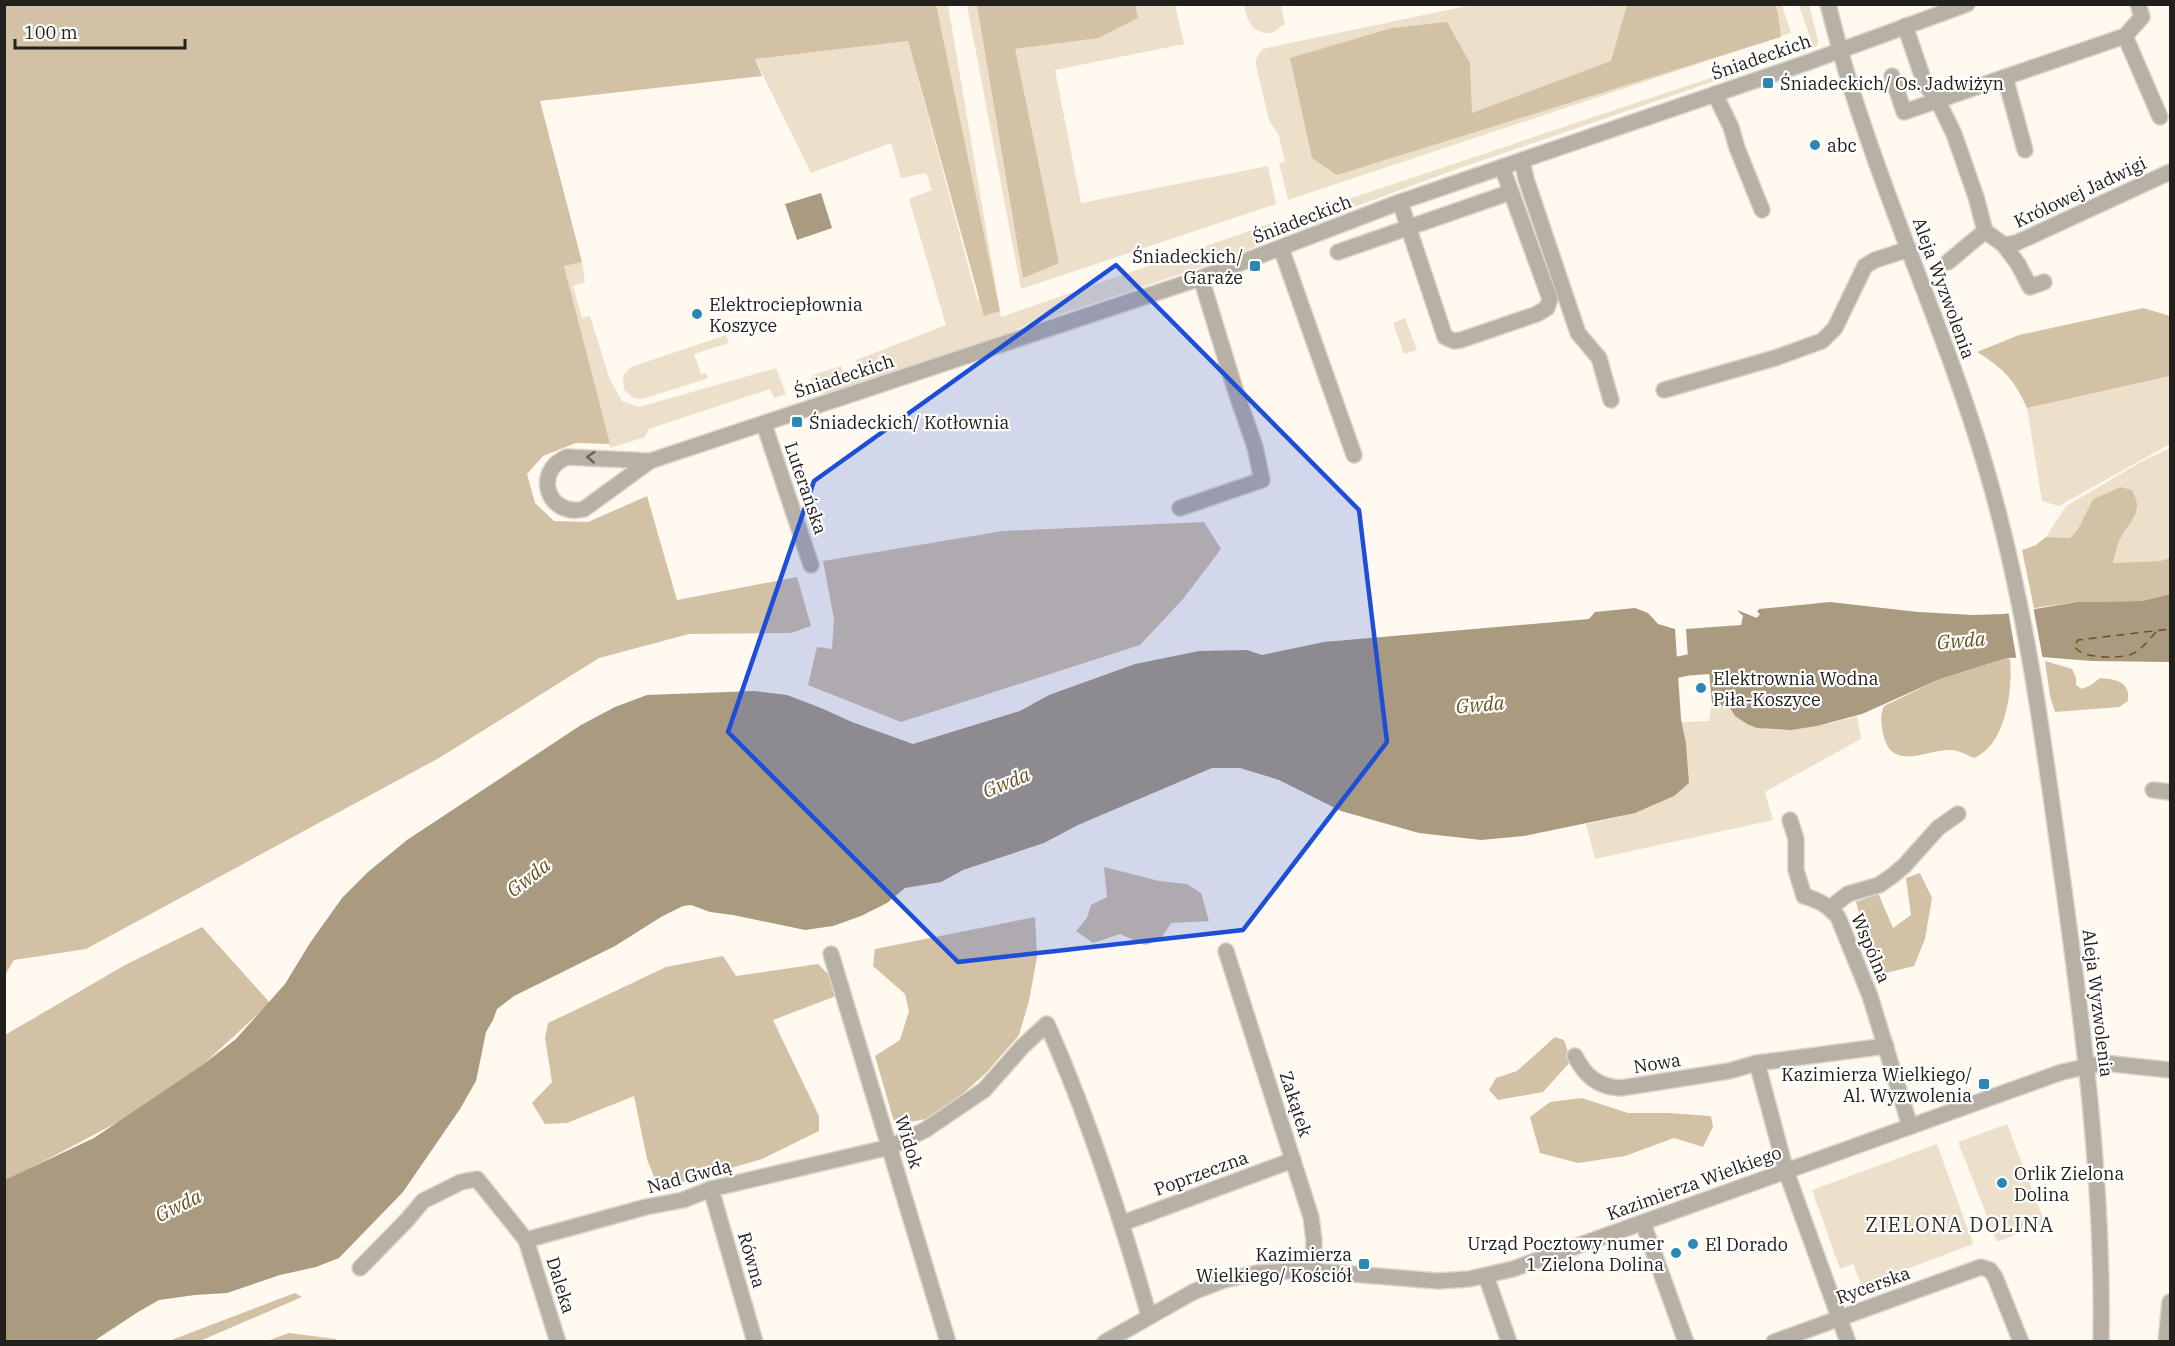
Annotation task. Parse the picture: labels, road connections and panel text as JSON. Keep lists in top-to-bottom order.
{
  "streets": {
    "street": [
      "Śniadeckich",
      "Królowej Jadwigi",
      "Aleja Wyzwolenia",
      "Luterańska",
      "Wspólna",
      "Nowa",
      "Zakątek",
      "Widok",
      "Poprzeczna",
      "Nad Gwdą",
      "Kazimierza Wielkiego",
      "Równa",
      "Daleka",
      "Rycerska"
    ]
  },
  "crossings": [
    ["Śniadeckich", "Aleja Wyzwolenia"],
    ["Śniadeckich", "Luterańska"],
    ["Aleja Wyzwolenia", "Kazimierza Wielkiego"],
    ["Wspólna", "Nowa"],
    ["Wspólna", "Kazimierza Wielkiego"],
    ["Zakątek", "Poprzeczna"],
    ["Zakątek", "Kazimierza Wielkiego"],
    ["Widok", "Nad Gwdą"],
    ["Poprzeczna", "Nad Gwdą"],
    ["Nad Gwdą", "Równa"],
    ["Nad Gwdą", "Daleka"]
  ],
  "districts": ["ZIELONA DOLINA"],
  "water": ["Gwda"],
  "places": {
    "transit": [
      "Śniadeckich/ Os. Jadwiżyn",
      "Śniadeckich/ Garaże",
      "Śniadeckich/ Kotłownia",
      "Kazimierza Wielkiego/ Al. Wyzwolenia",
      "Kazimierza Wielkiego/ Kościół"
    ],
    "other": [
      "abc",
      "Elektrociepłownia Koszyce",
      "Elektrownia Wodna Piła-Koszyce",
      "Orlik Zielona Dolina",
      "El Dorado",
      "Urząd Pocztowy numer 1 Zielona Dolina"
    ]
  },
  "scale_bar": "100 m"
}
